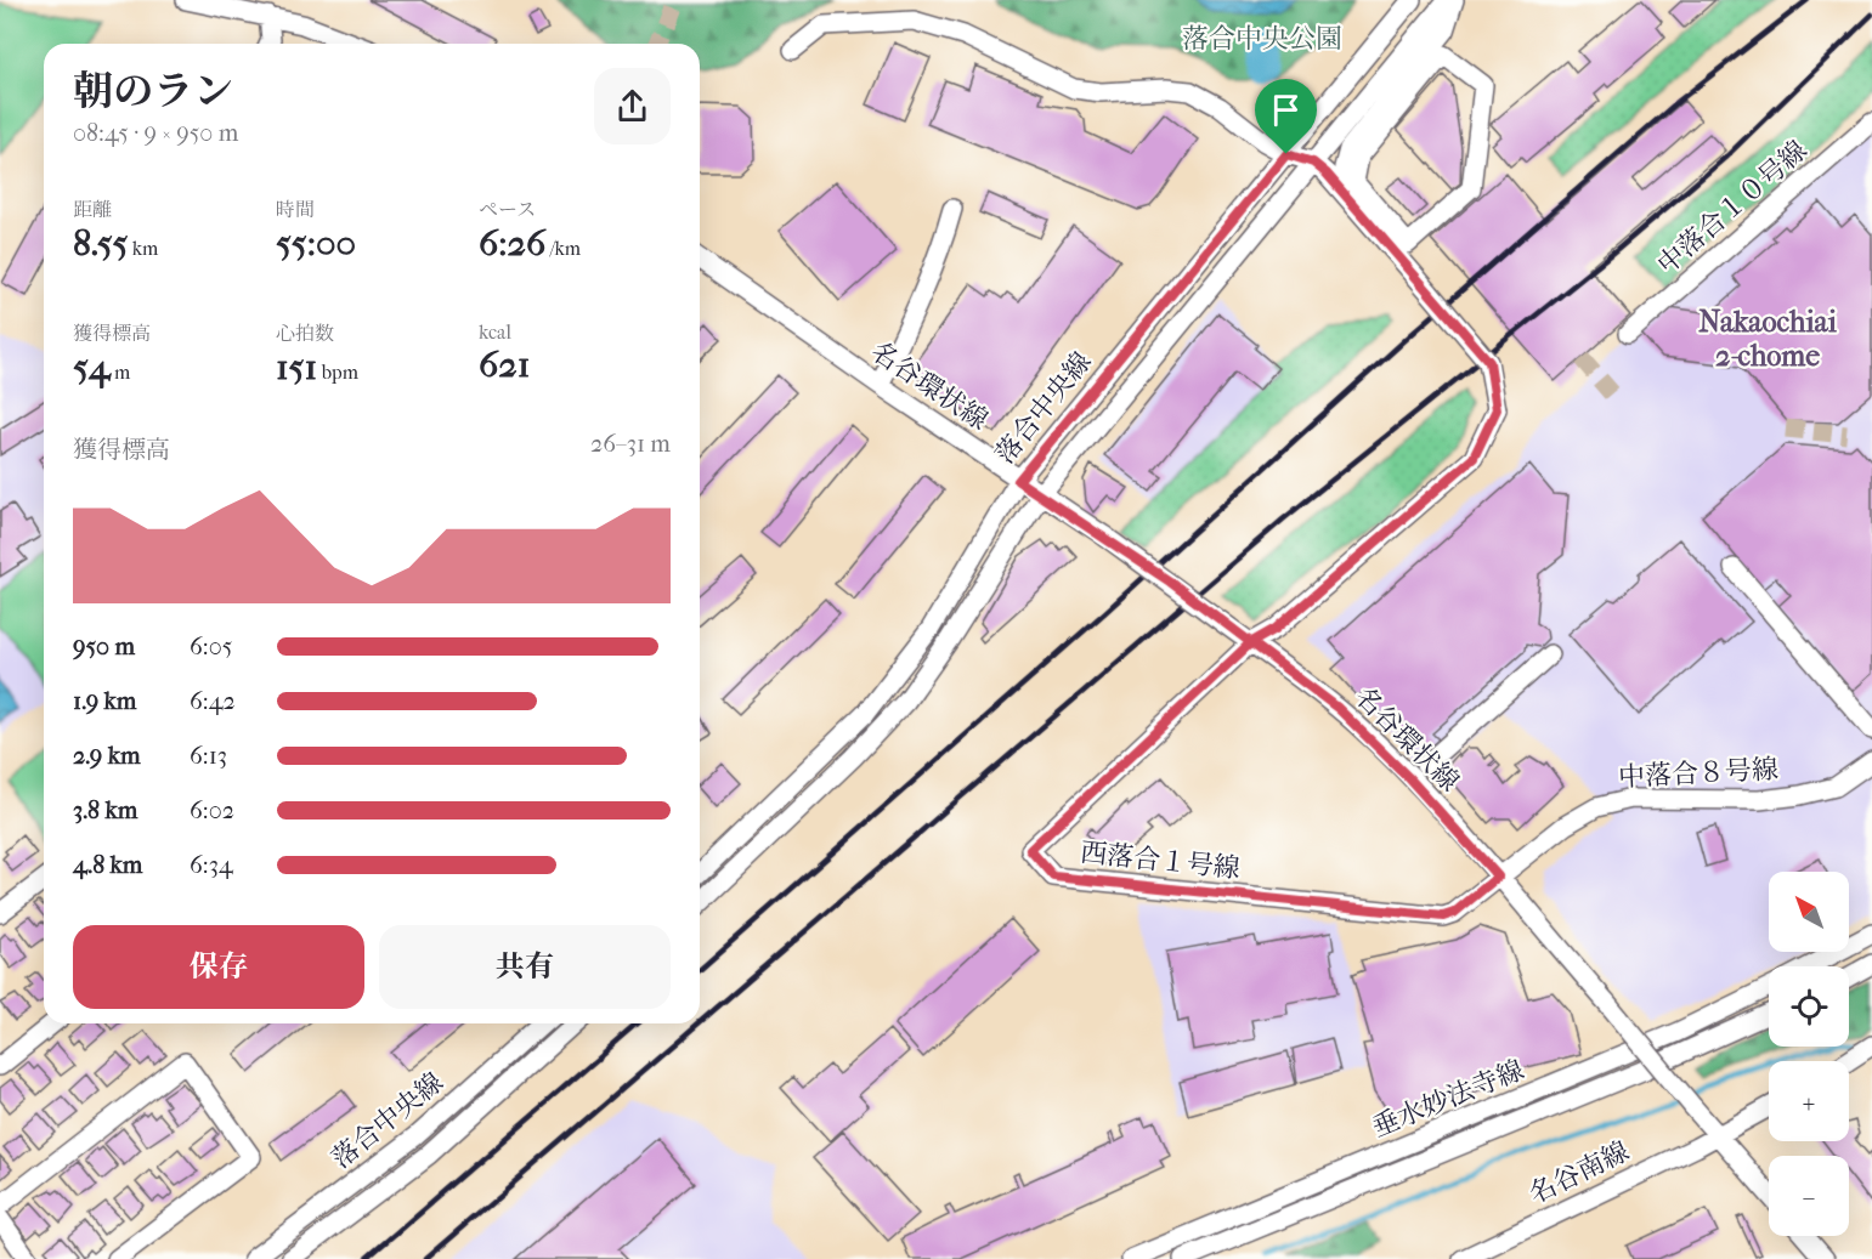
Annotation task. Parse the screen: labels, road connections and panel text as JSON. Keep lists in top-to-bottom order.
{
  "streets": {
    "street": [
      "中落合１０号線",
      "名谷環状線",
      "落合中央線",
      "中落合８号線",
      "西落合１号線",
      "垂水妙法寺線",
      "名谷南線"
    ]
  },
  "crossings": [
    ["名谷環状線", "落合中央線"],
    ["名谷環状線", "中落合８号線"],
    ["名谷環状線", "西落合１号線"],
    ["名谷環状線", "名谷南線"],
    ["中落合８号線", "西落合１号線"]
  ],
  "districts": ["Nakaochiai 2-chome"],
  "parks": ["落合中央公園"],
  "north": "top left",
  "page": {
    "heading": ["朝のラン", "08:45 · 9 × 950 m"],
    "stats": [
      ["距離", "8.55 km"],
      ["時間", "55:00"],
      ["ペース", "6:26 /km"],
      ["獲得標高", "54 m"],
      ["心拍数", "151 bpm"],
      ["kcal", "621"]
    ],
    "chart": ["獲得標高", "26–31 m"],
    "list": [
      {
        "name": "950 m",
        "note": "6:05"
      },
      {
        "name": "1.9 km",
        "note": "6:42"
      },
      {
        "name": "2.9 km",
        "note": "6:13"
      },
      {
        "name": "3.8 km",
        "note": "6:02"
      },
      {
        "name": "4.8 km",
        "note": "6:34"
      }
    ],
    "map_buttons": ["+", "−"],
    "buttons": ["保存", "共有"]
  }
}
